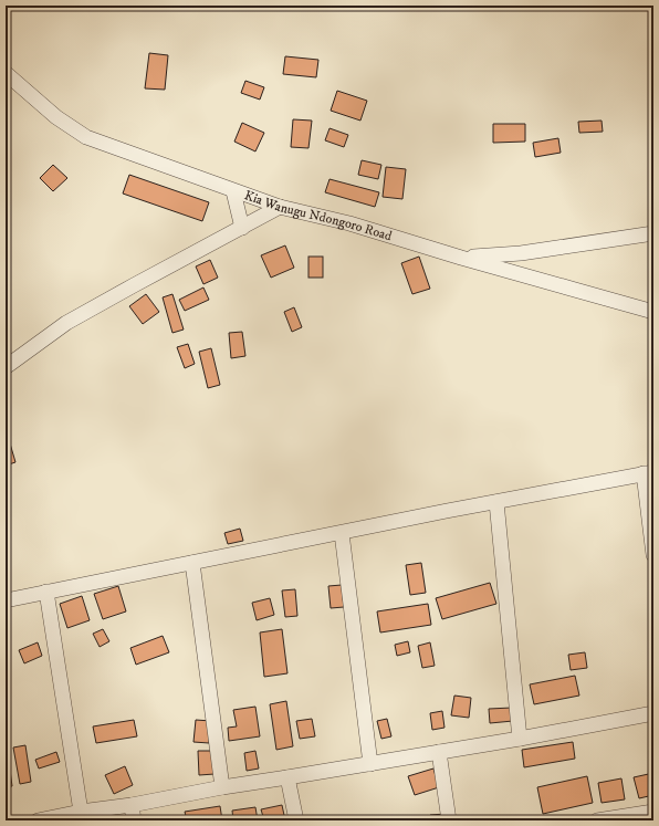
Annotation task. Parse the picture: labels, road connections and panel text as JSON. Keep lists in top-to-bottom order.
{
  "streets": {
    "street": ["Kia Wanugu Ndongoro Road"]
  }
}
